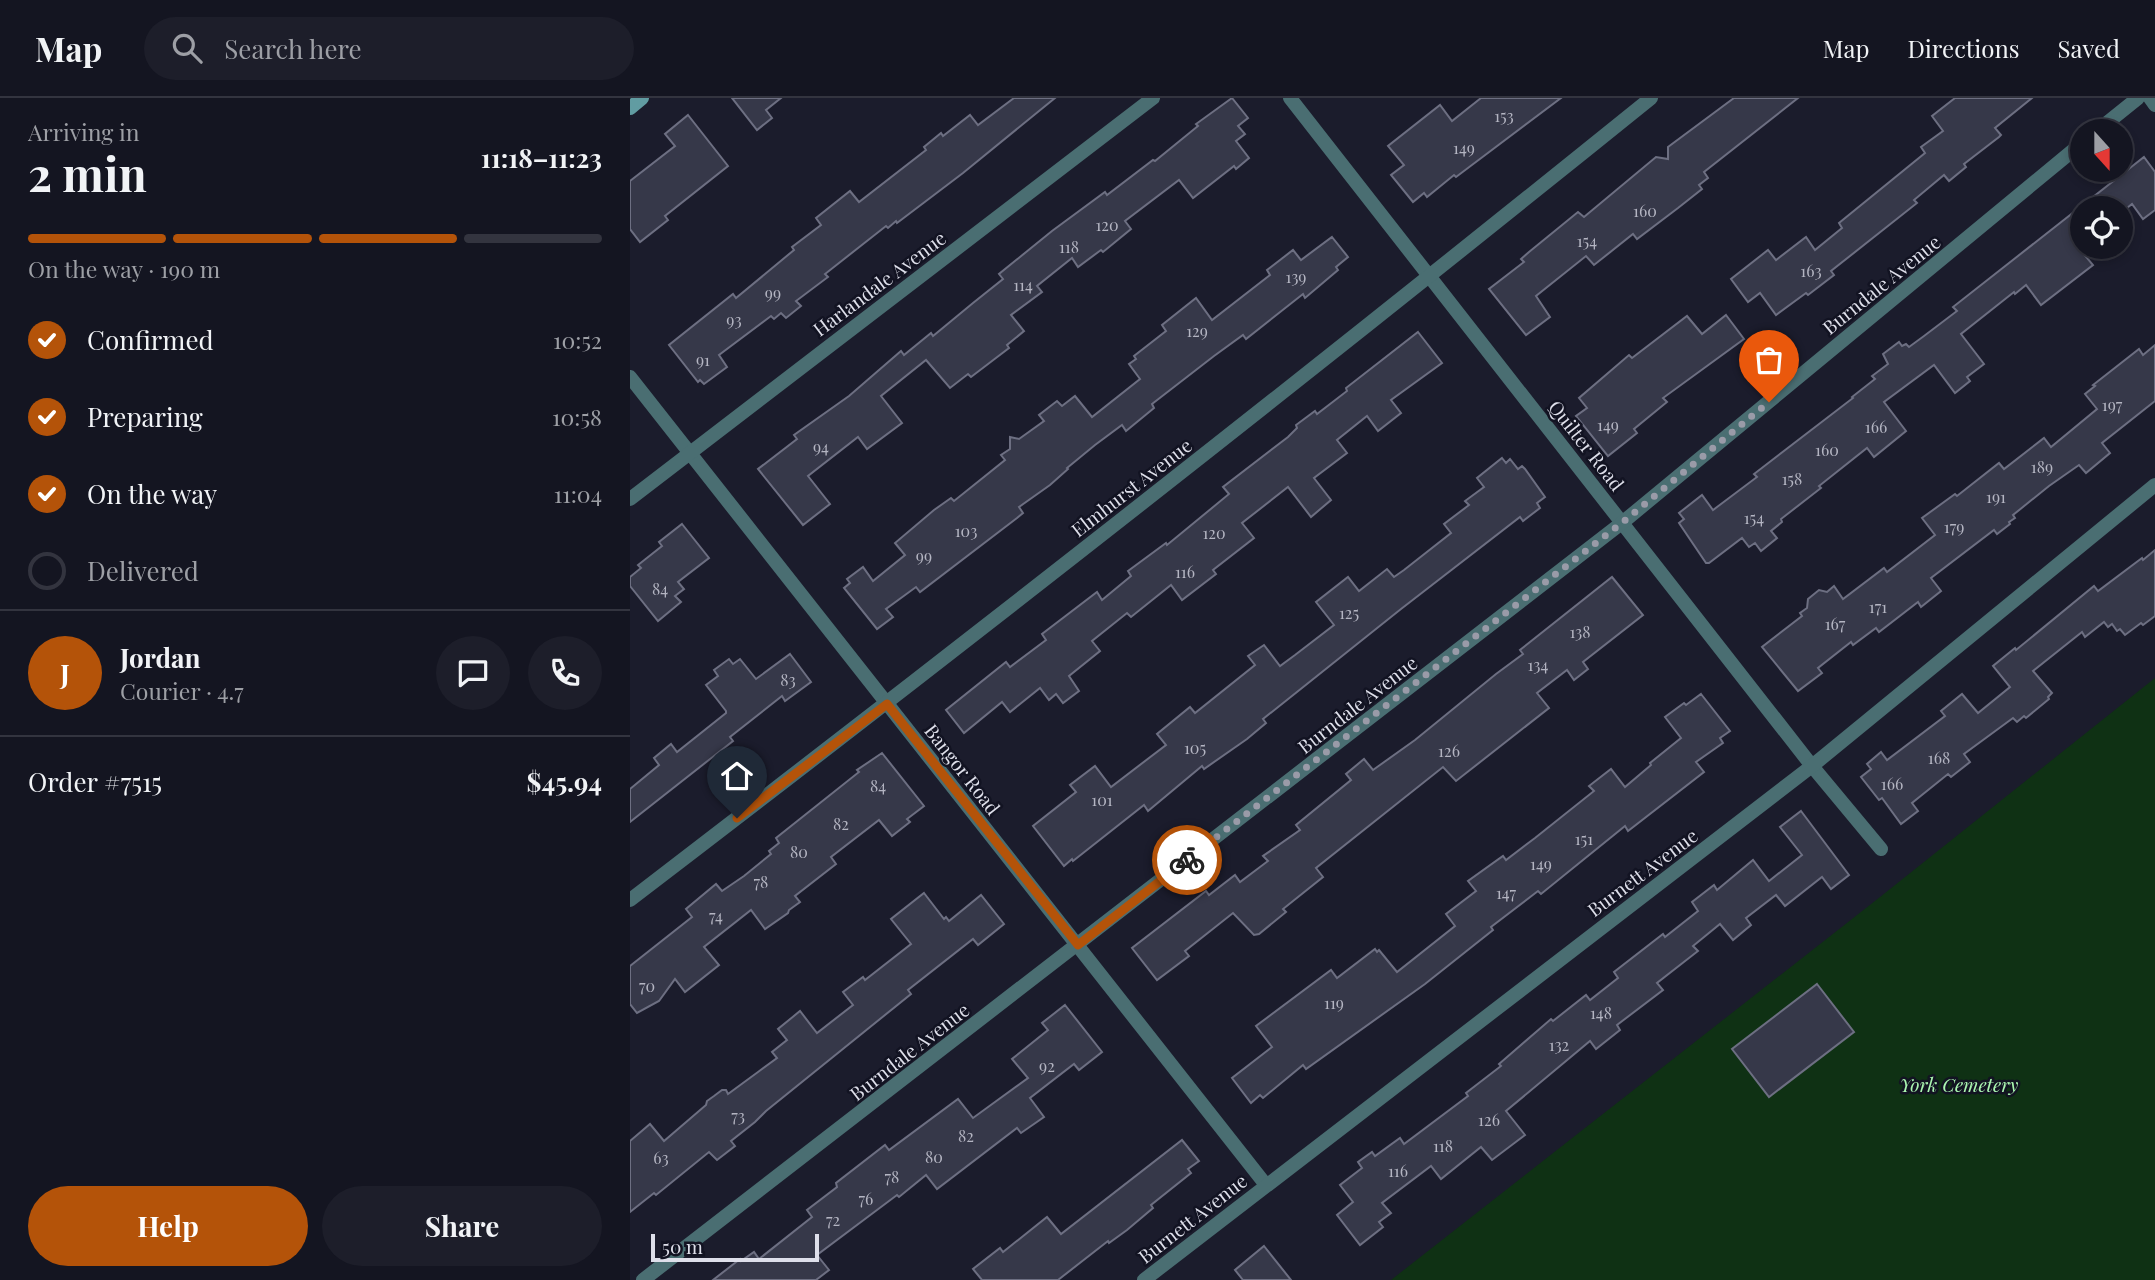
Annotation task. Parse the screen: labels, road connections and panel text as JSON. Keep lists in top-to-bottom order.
{
  "streets": {
    "street": [
      "Harlandale Avenue",
      "Burndale Avenue",
      "Quilter Road",
      "Elmhurst Avenue",
      "Bangor Road",
      "Burnett Avenue"
    ]
  },
  "crossings": [
    ["Harlandale Avenue", "Bangor Road"],
    ["Burndale Avenue", "Quilter Road"],
    ["Burndale Avenue", "Bangor Road"],
    ["Quilter Road", "Elmhurst Avenue"],
    ["Quilter Road", "Burnett Avenue"],
    ["Elmhurst Avenue", "Bangor Road"],
    ["Bangor Road", "Burnett Avenue"]
  ],
  "parks": ["York Cemetery"],
  "house_numbers": [
    "153",
    "149",
    "160",
    "120",
    "154",
    "118",
    "163",
    "139",
    "114",
    "99",
    "93",
    "129",
    "91",
    "197",
    "149",
    "166",
    "94",
    "160",
    "189",
    "158",
    "191",
    "154",
    "179",
    "103",
    "120",
    "99",
    "116",
    "84",
    "171",
    "125",
    "167",
    "138",
    "134",
    "83",
    "105",
    "126",
    "168",
    "166",
    "84",
    "101",
    "82",
    "151",
    "80",
    "149",
    "78",
    "147",
    "74",
    "70",
    "119",
    "148",
    "132",
    "92",
    "73",
    "126",
    "82",
    "118",
    "80",
    "63",
    "116",
    "78",
    "76",
    "72"
  ],
  "scale_bar": "50 m",
  "north": "bottom",
  "page": {
    "header": "Map",
    "search": "Search here",
    "nav": ["Map", "Directions", "Saved"],
    "heading": ["2 min", "Arriving in", "11:18–11:23"],
    "panel": [
      "Jordan",
      "Courier · 4.7",
      "Order #7515",
      "$45.94"
    ],
    "bar": "On the way · 190 m",
    "list": [
      ["Confirmed", "10:52"],
      ["Preparing", "10:58"],
      ["On the way", "11:04"],
      "Delivered"
    ],
    "round": "J",
    "buttons": ["Help", "Share"],
    "scale": "50 m"
  }
}
